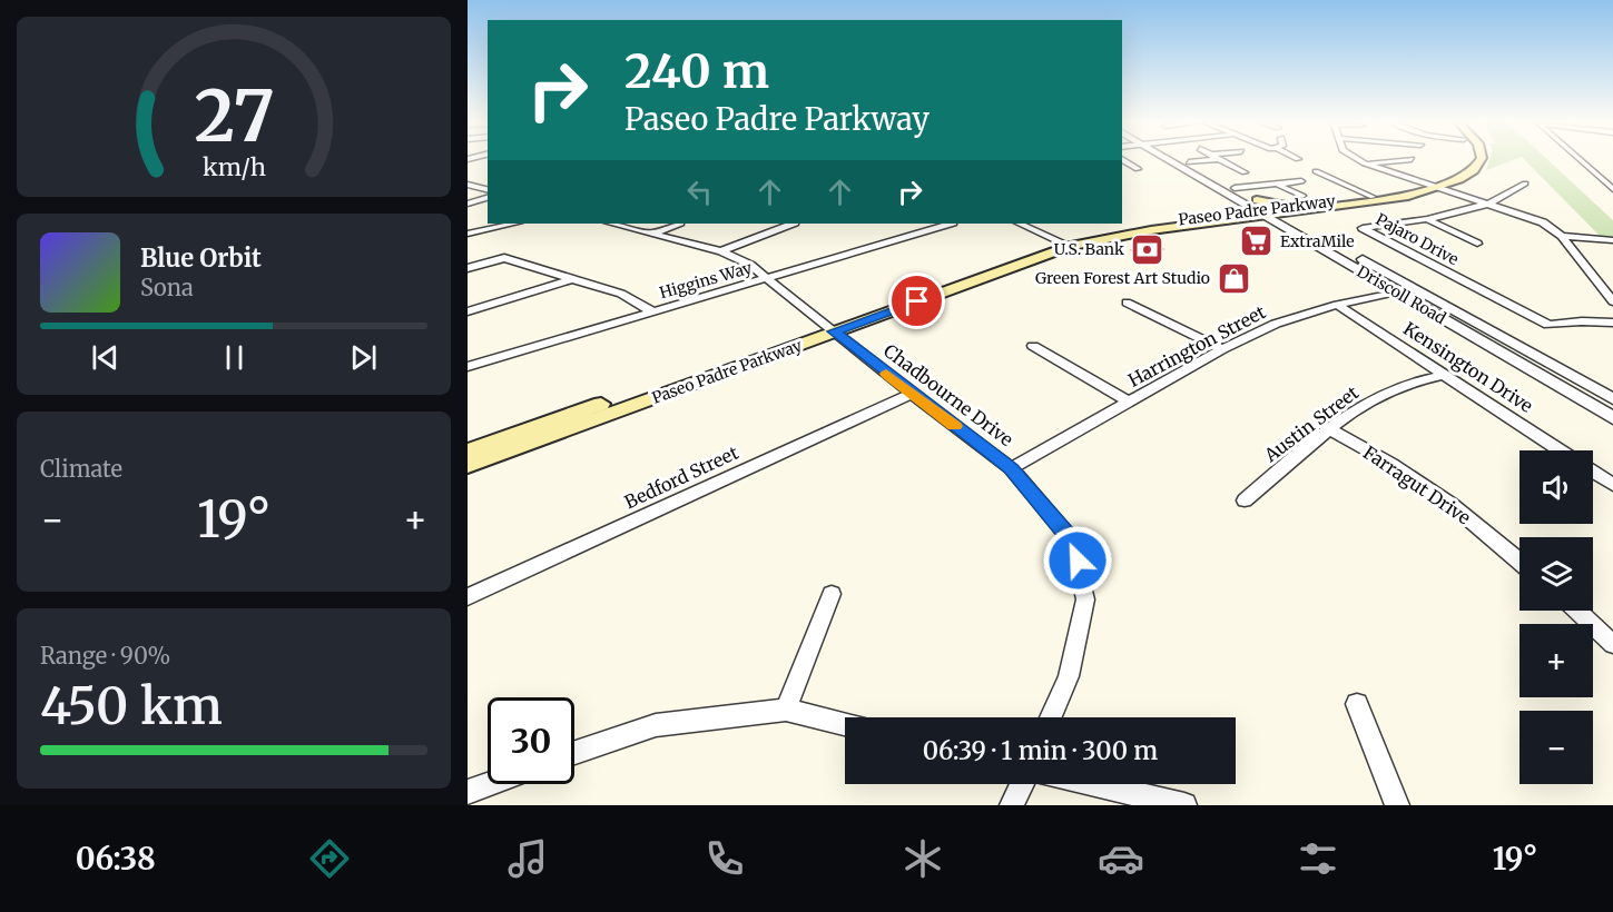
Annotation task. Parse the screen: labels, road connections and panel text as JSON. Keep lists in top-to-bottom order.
{
  "streets": {
    "main road": ["Paseo Padre Parkway"],
    "street": [
      "Pajaro Drive",
      "Higgins Way",
      "Driscoll Road",
      "Harrington Street",
      "Kensington Drive",
      "Chadbourne Drive",
      "Austin Street",
      "Bedford Street",
      "Farragut Drive"
    ]
  },
  "crossings": [
    ["Paseo Padre Parkway", "Driscoll Road"],
    ["Paseo Padre Parkway", "Chadbourne Drive"],
    ["Higgins Way", "Chadbourne Drive"],
    ["Driscoll Road", "Harrington Street"],
    ["Harrington Street", "Kensington Drive"],
    ["Harrington Street", "Chadbourne Drive"],
    ["Kensington Drive", "Austin Street"],
    ["Chadbourne Drive", "Bedford Street"],
    ["Austin Street", "Farragut Drive"]
  ],
  "places": {
    "supermarket": ["ExtraMile"],
    "bank": ["U.S. Bank"],
    "shop": ["Green Forest Art Studio"]
  },
  "page": {
    "turn": ["240 m", "Paseo Padre Parkway"],
    "song": ["Blue Orbit", "Sona"],
    "tile": [
      "Climate",
      ["Range · 90%", "450 km"]
    ],
    "map_buttons": ["+", "−"],
    "heat": ["−", "19°", "+"],
    "limit": "30",
    "trip": "06:39 · 1 min · 300 m",
    "tabs": ["06:38", "19°"],
    "gauge": ["27", "km/h"]
  }
}
